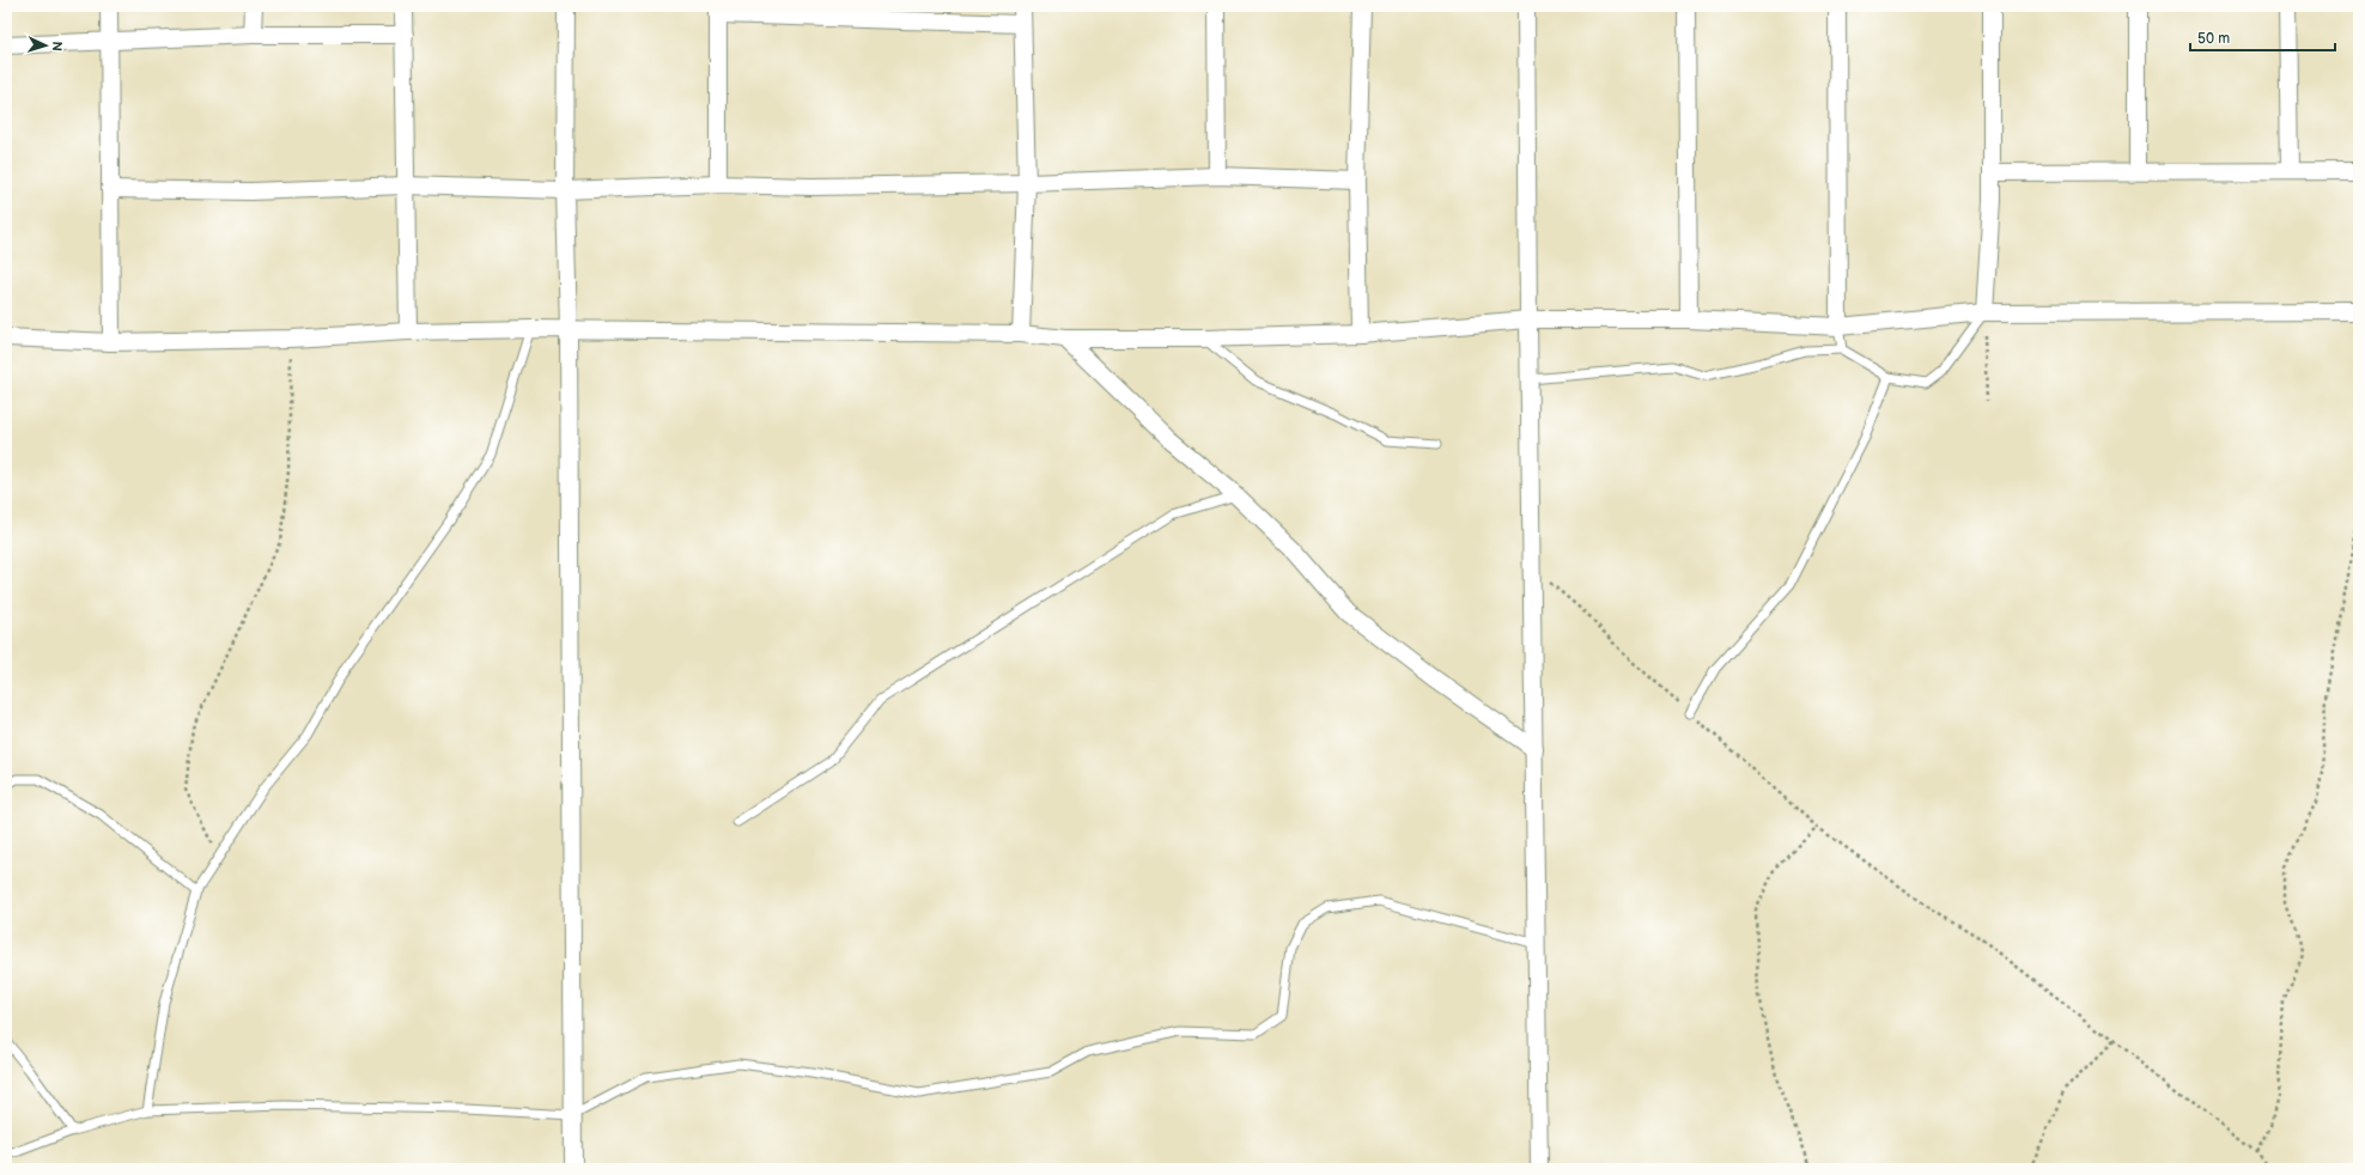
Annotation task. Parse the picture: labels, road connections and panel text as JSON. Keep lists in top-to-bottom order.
{
  "scale_bar": "50 m",
  "north": "right"
}
